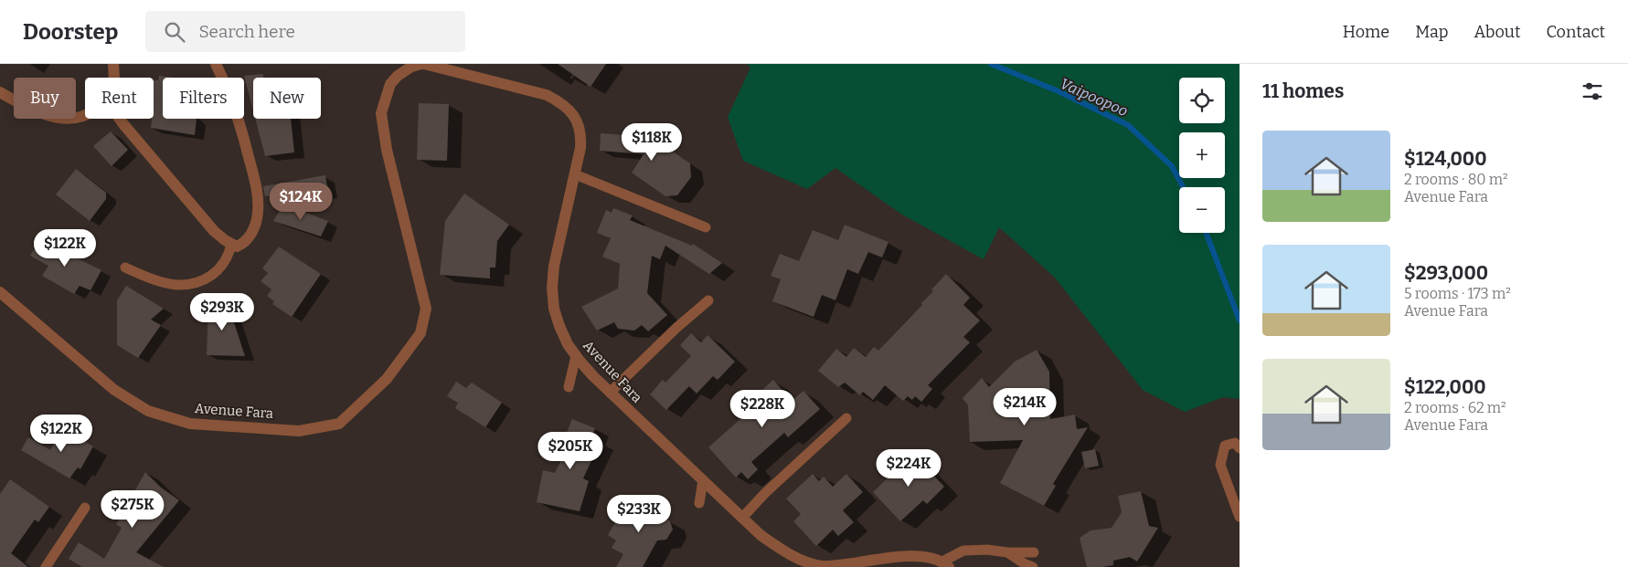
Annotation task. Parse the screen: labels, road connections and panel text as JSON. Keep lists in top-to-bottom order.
{
  "streets": {
    "street": ["Avenue Fara"]
  },
  "water": ["Vaipoopoo"],
  "page": {
    "header": "Doorstep",
    "search": "Search here",
    "nav": [
      "Home",
      "Map",
      "About",
      "Contact"
    ],
    "heading": "11 homes",
    "map_buttons": ["+", "−"],
    "chip": [
      "Buy",
      "Rent",
      "Filters",
      "New"
    ],
    "list": [
      {
        "name": "$124,000",
        "note": "2 rooms · 80 m² · Avenue Fara"
      },
      {
        "name": "$293,000",
        "note": "5 rooms · 173 m² · Avenue Fara"
      },
      {
        "name": "$122,000",
        "note": "2 rooms · 62 m² · Avenue Fara"
      }
    ],
    "price": [
      "$118K",
      "$124K",
      "$122K",
      "$293K",
      "$214K",
      "$228K",
      "$122K",
      "$205K",
      "$224K",
      "$275K",
      "$233K"
    ]
  }
}
